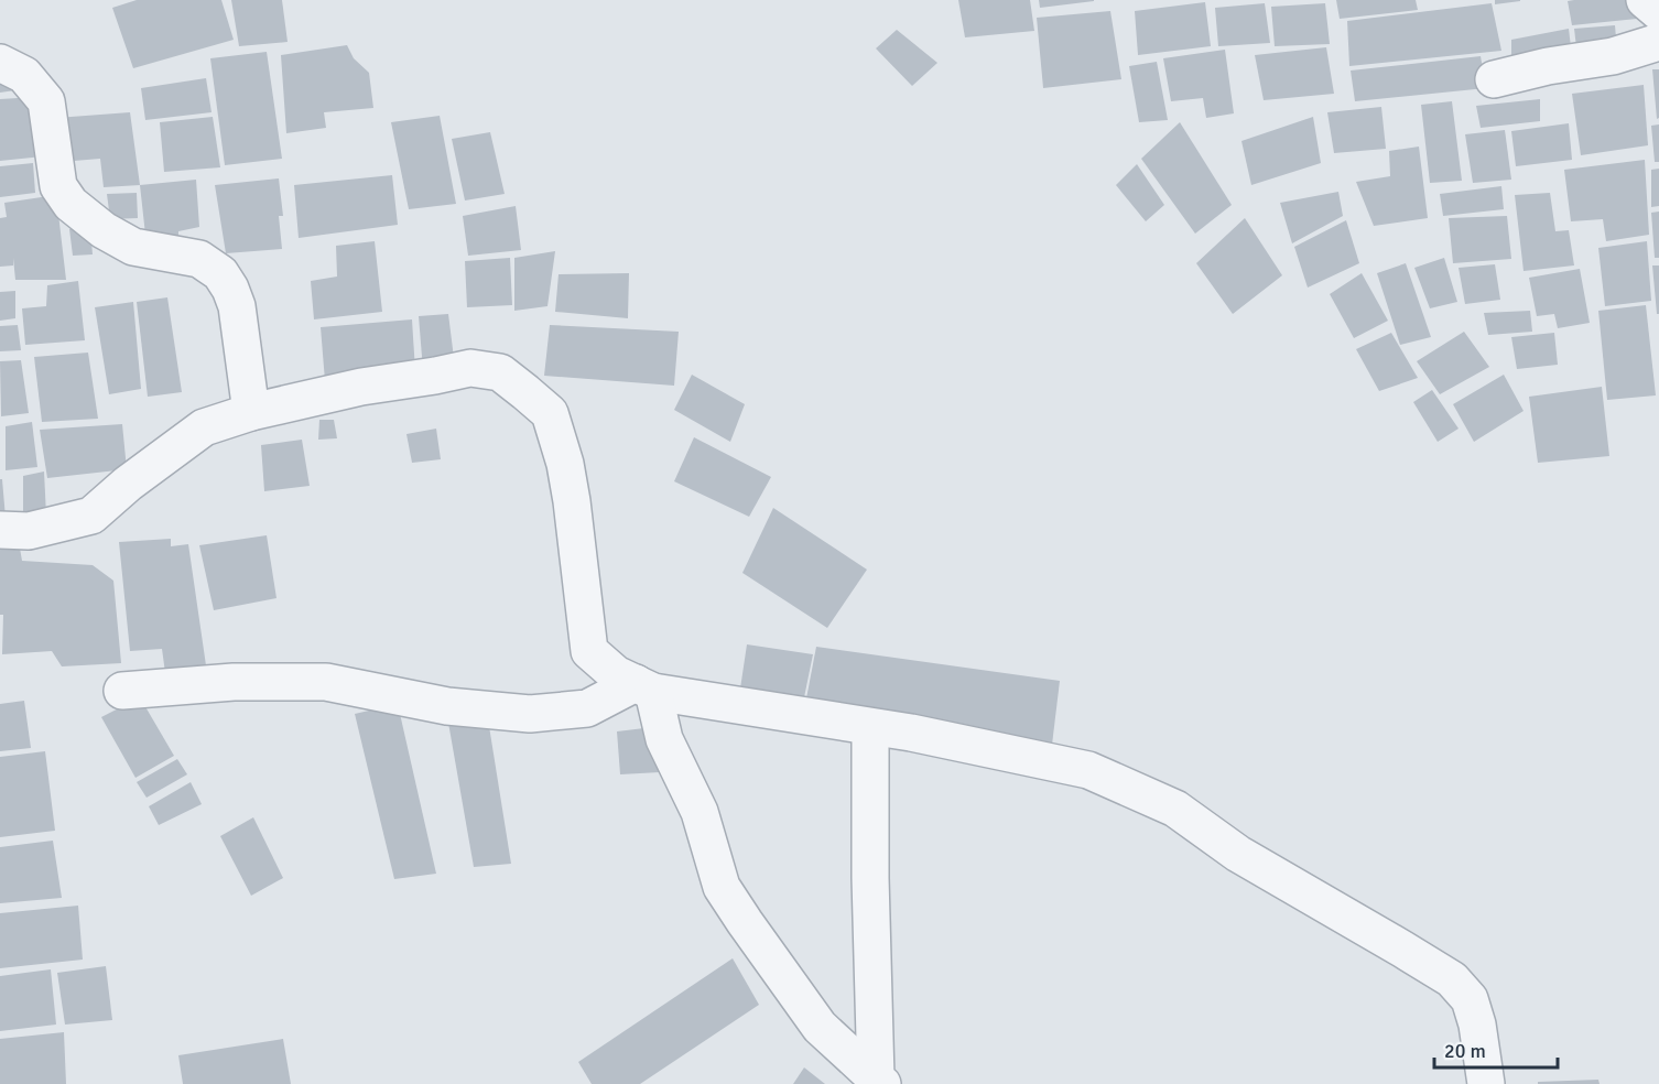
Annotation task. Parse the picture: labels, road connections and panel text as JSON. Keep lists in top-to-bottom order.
{
  "scale_bar": "20 m"
}
